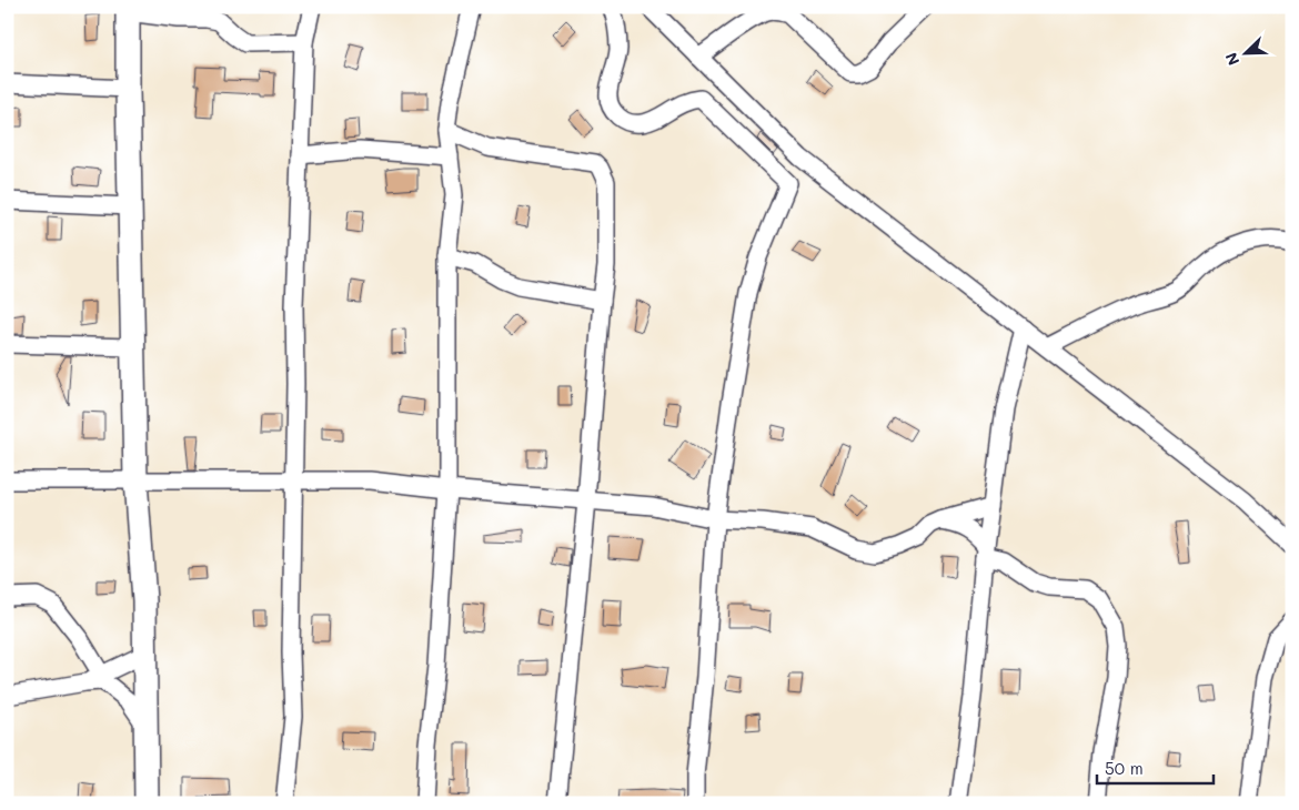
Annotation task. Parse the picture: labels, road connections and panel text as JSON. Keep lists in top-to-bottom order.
{
  "scale_bar": "50 m",
  "north": "bottom left"
}
